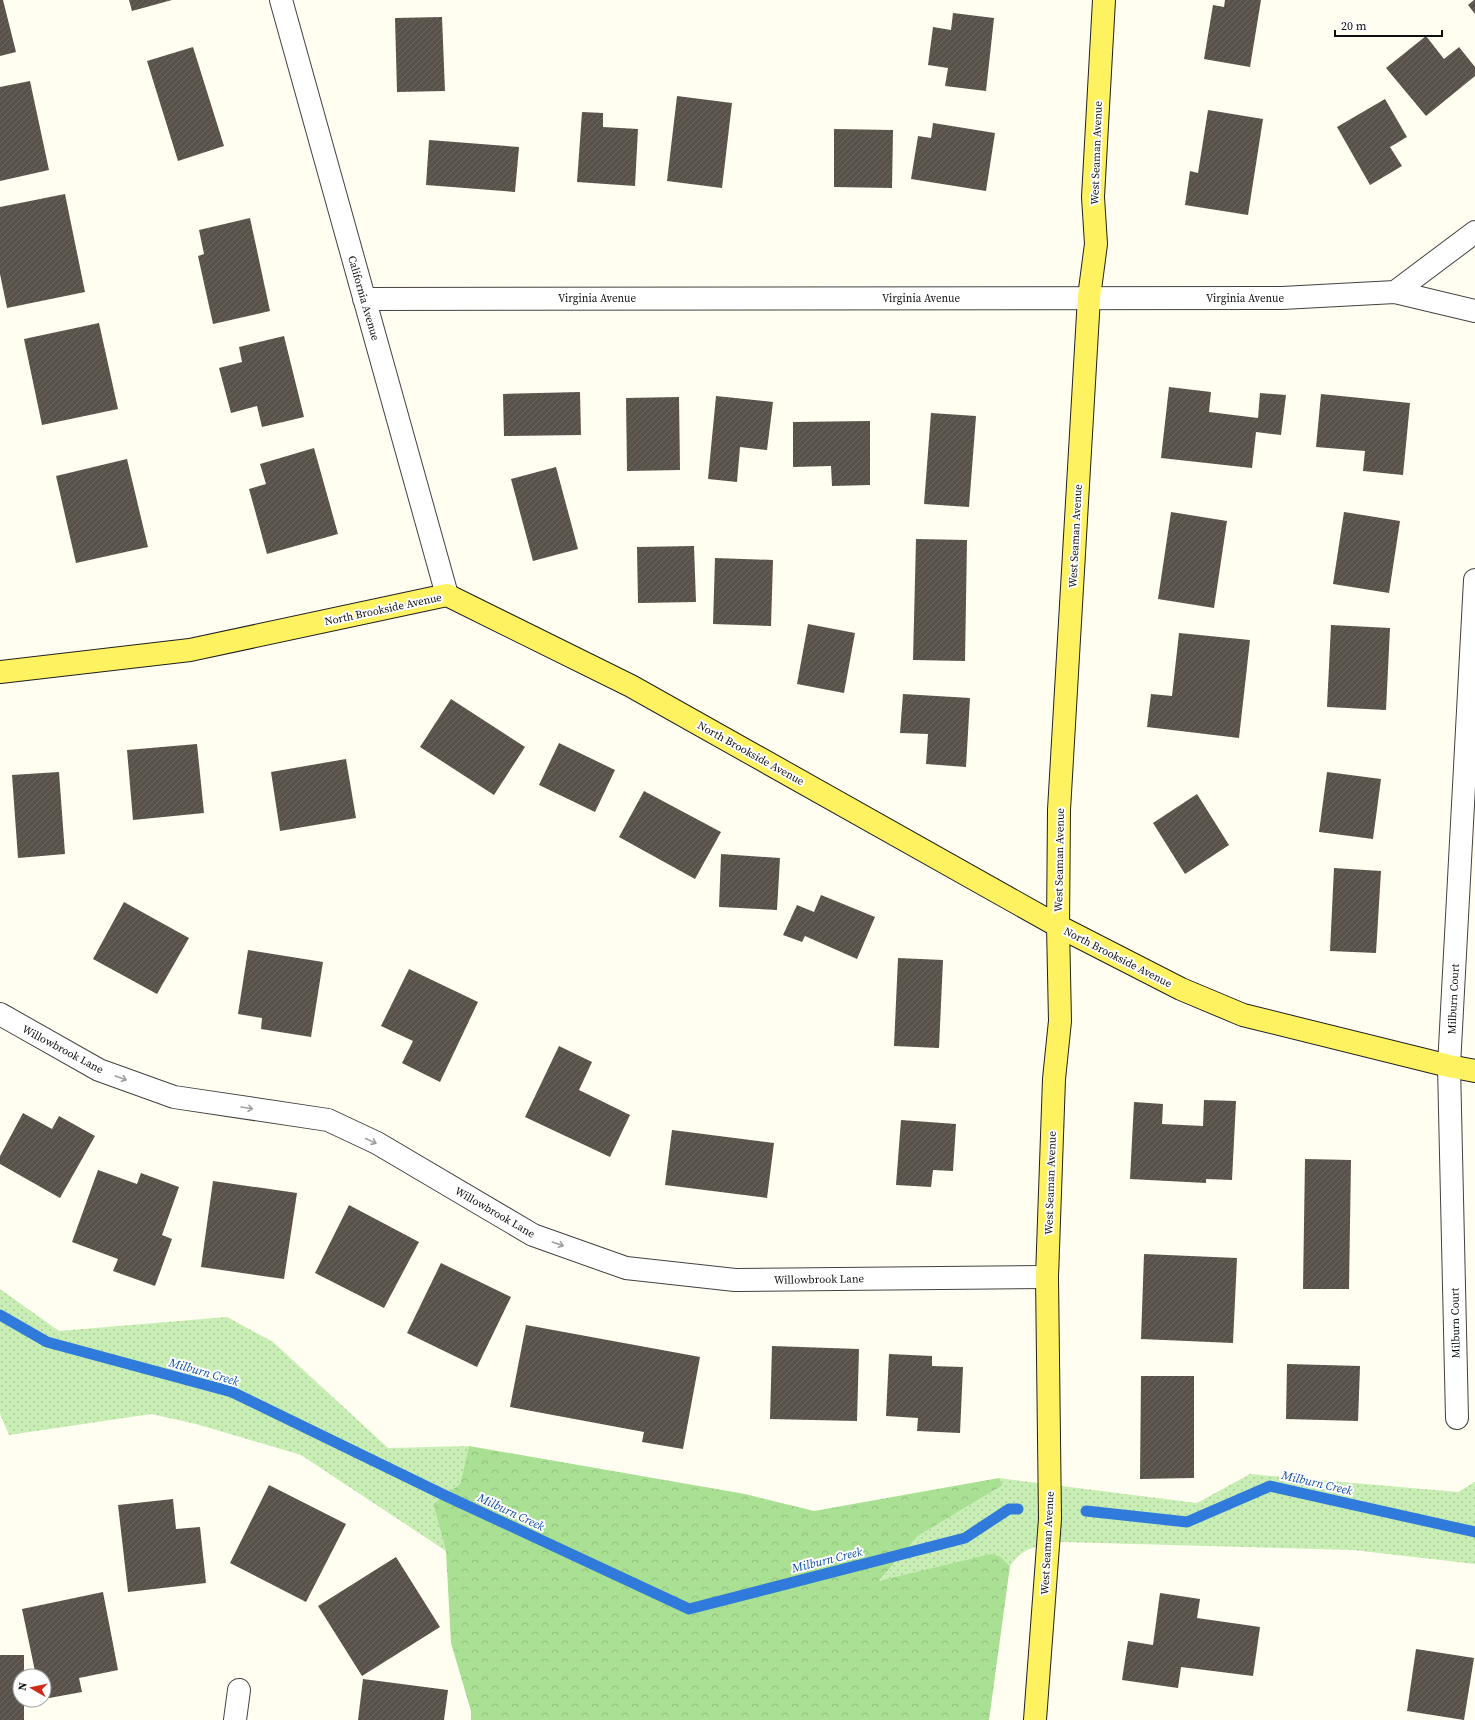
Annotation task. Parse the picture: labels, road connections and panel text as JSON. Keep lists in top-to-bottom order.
{
  "streets": {
    "main road": ["West Seaman Avenue", "North Brookside Avenue"],
    "street": [
      "California Avenue",
      "Virginia Avenue",
      "Milburn Court",
      "Willowbrook Lane"
    ]
  },
  "crossings": [
    ["West Seaman Avenue", "Virginia Avenue"],
    ["West Seaman Avenue", "North Brookside Avenue"],
    ["West Seaman Avenue", "Willowbrook Lane"],
    ["California Avenue", "Virginia Avenue"],
    ["California Avenue", "North Brookside Avenue"],
    ["North Brookside Avenue", "Milburn Court"]
  ],
  "one_way": ["Willowbrook Lane"],
  "water": ["Milburn Creek"],
  "scale_bar": "20 m",
  "north": "left"
}
